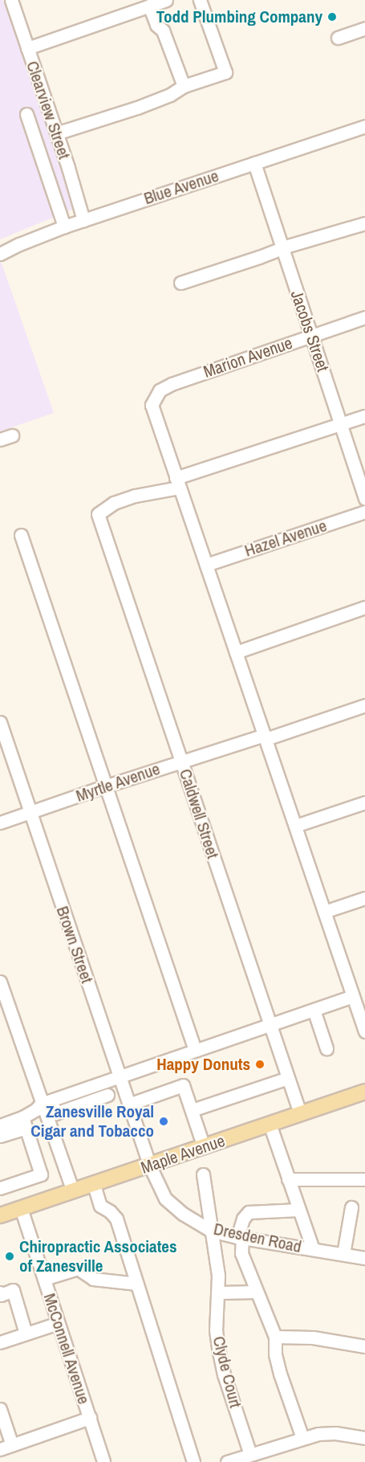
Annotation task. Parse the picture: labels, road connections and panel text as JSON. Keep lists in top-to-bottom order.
{
  "streets": {
    "main road": ["Maple Avenue"],
    "street": [
      "Clearview Street",
      "Blue Avenue",
      "Jacobs Street",
      "Marion Avenue",
      "Hazel Avenue",
      "Myrtle Avenue",
      "Caldwell Street",
      "Brown Street",
      "Dresden Road",
      "McConnell Avenue",
      "Clyde Court"
    ]
  },
  "crossings": [
    ["Clearview Street", "Blue Avenue"],
    ["Blue Avenue", "Jacobs Street"],
    ["Jacobs Street", "Marion Avenue"],
    ["Marion Avenue", "Caldwell Street"],
    ["Myrtle Avenue", "Caldwell Street"],
    ["Myrtle Avenue", "Brown Street"],
    ["Caldwell Street", "Maple Avenue"],
    ["Brown Street", "Maple Avenue"],
    ["Brown Street", "Dresden Road"],
    ["Maple Avenue", "Dresden Road"],
    ["Maple Avenue", "McConnell Avenue"],
    ["Dresden Road", "Clyde Court"]
  ],
  "places": [
    "Todd Plumbing Company",
    "Happy Donuts",
    "Zanesville Royal Cigar and Tobacco",
    "Chiropractic Associates of Zanesville"
  ]
}
